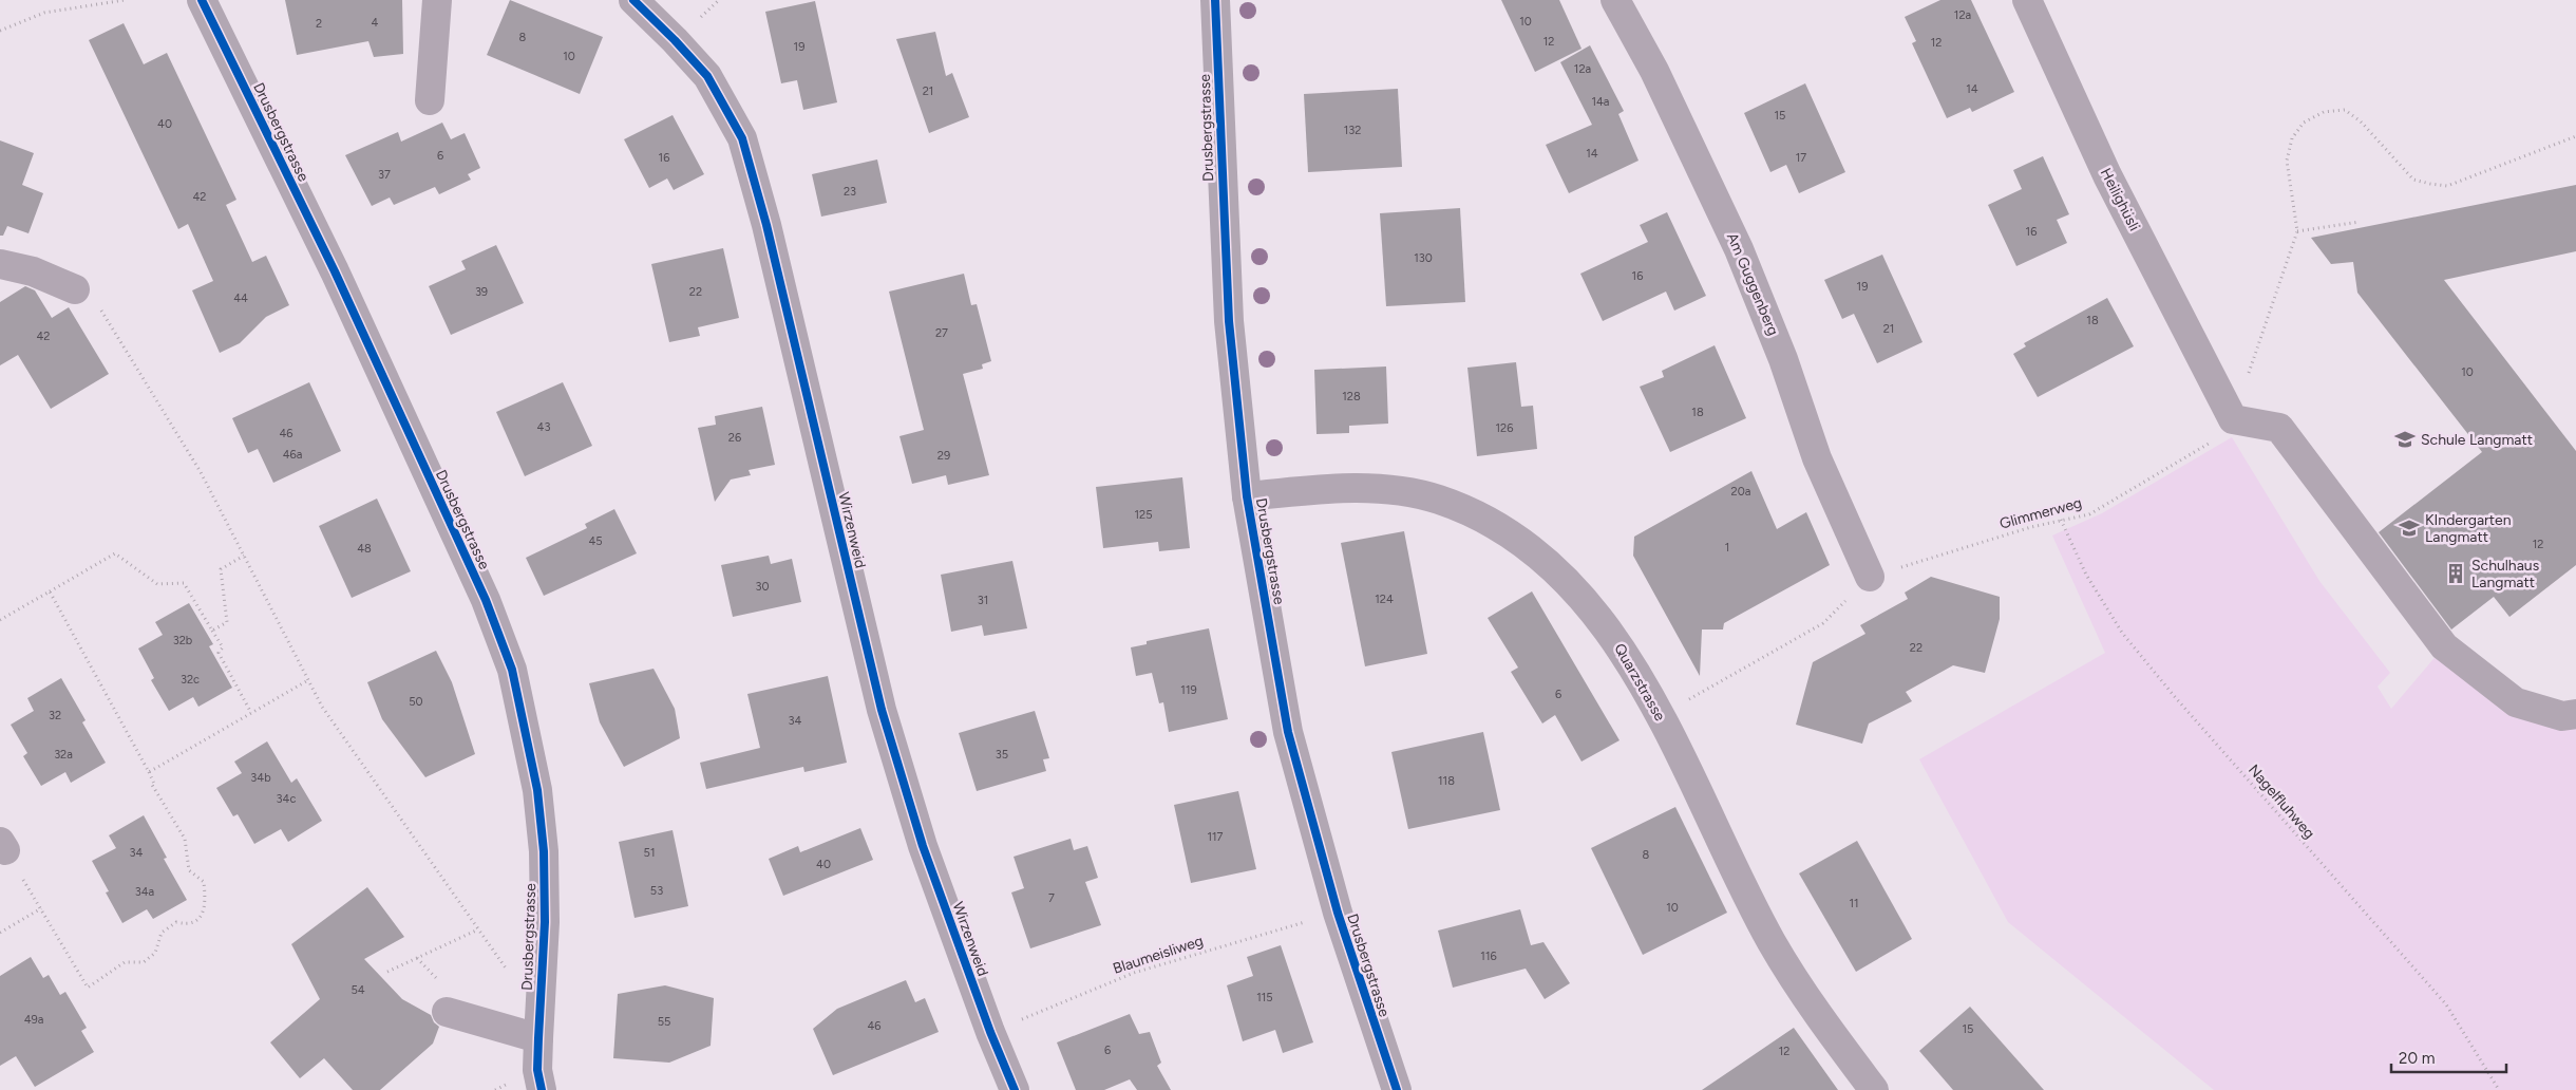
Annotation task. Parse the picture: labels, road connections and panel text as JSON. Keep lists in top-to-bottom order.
{
  "streets": {
    "street": [
      "Drusbergstrasse",
      "Heilighüsli",
      "Am Guggenberg",
      "Wirzenweid",
      "Quarzstrasse"
    ],
    "path": ["Glimmerweg", "Nagelfluhweg", "Blaumeisliweg"]
  },
  "crossings": [
    ["Drusbergstrasse", "Quarzstrasse"],
    ["Drusbergstrasse", "Blaumeisliweg"],
    ["Heilighüsli", "Glimmerweg"],
    ["Glimmerweg", "Nagelfluhweg"],
    ["Wirzenweid", "Blaumeisliweg"]
  ],
  "places": {
    "school or university": ["Schule Langmatt", "KIndergarten Langmatt"],
    "building": ["Schulhaus Langmatt"]
  },
  "house_numbers": [
    "12a",
    "10",
    "4",
    "2",
    "8",
    "12",
    "12",
    "19",
    "10",
    "12a",
    "14",
    "21",
    "14a",
    "15",
    "40",
    "132",
    "14",
    "6",
    "16",
    "17",
    "37",
    "23",
    "42",
    "16",
    "130",
    "16",
    "19",
    "39",
    "22",
    "44",
    "18",
    "21",
    "27",
    "42",
    "10",
    "128",
    "18",
    "43",
    "126",
    "46",
    "26",
    "46a",
    "29",
    "20a",
    "125",
    "45",
    "12",
    "1",
    "48",
    "30",
    "124",
    "31",
    "32b",
    "22",
    "32c",
    "119",
    "6",
    "50",
    "32",
    "34",
    "32a",
    "35",
    "34b",
    "118",
    "34c",
    "117",
    "34",
    "51",
    "8",
    "40",
    "53",
    "34a",
    "7",
    "11",
    "10",
    "116",
    "54",
    "115",
    "49a",
    "55",
    "46",
    "15",
    "6",
    "12"
  ],
  "scale_bar": "20 m"
}
